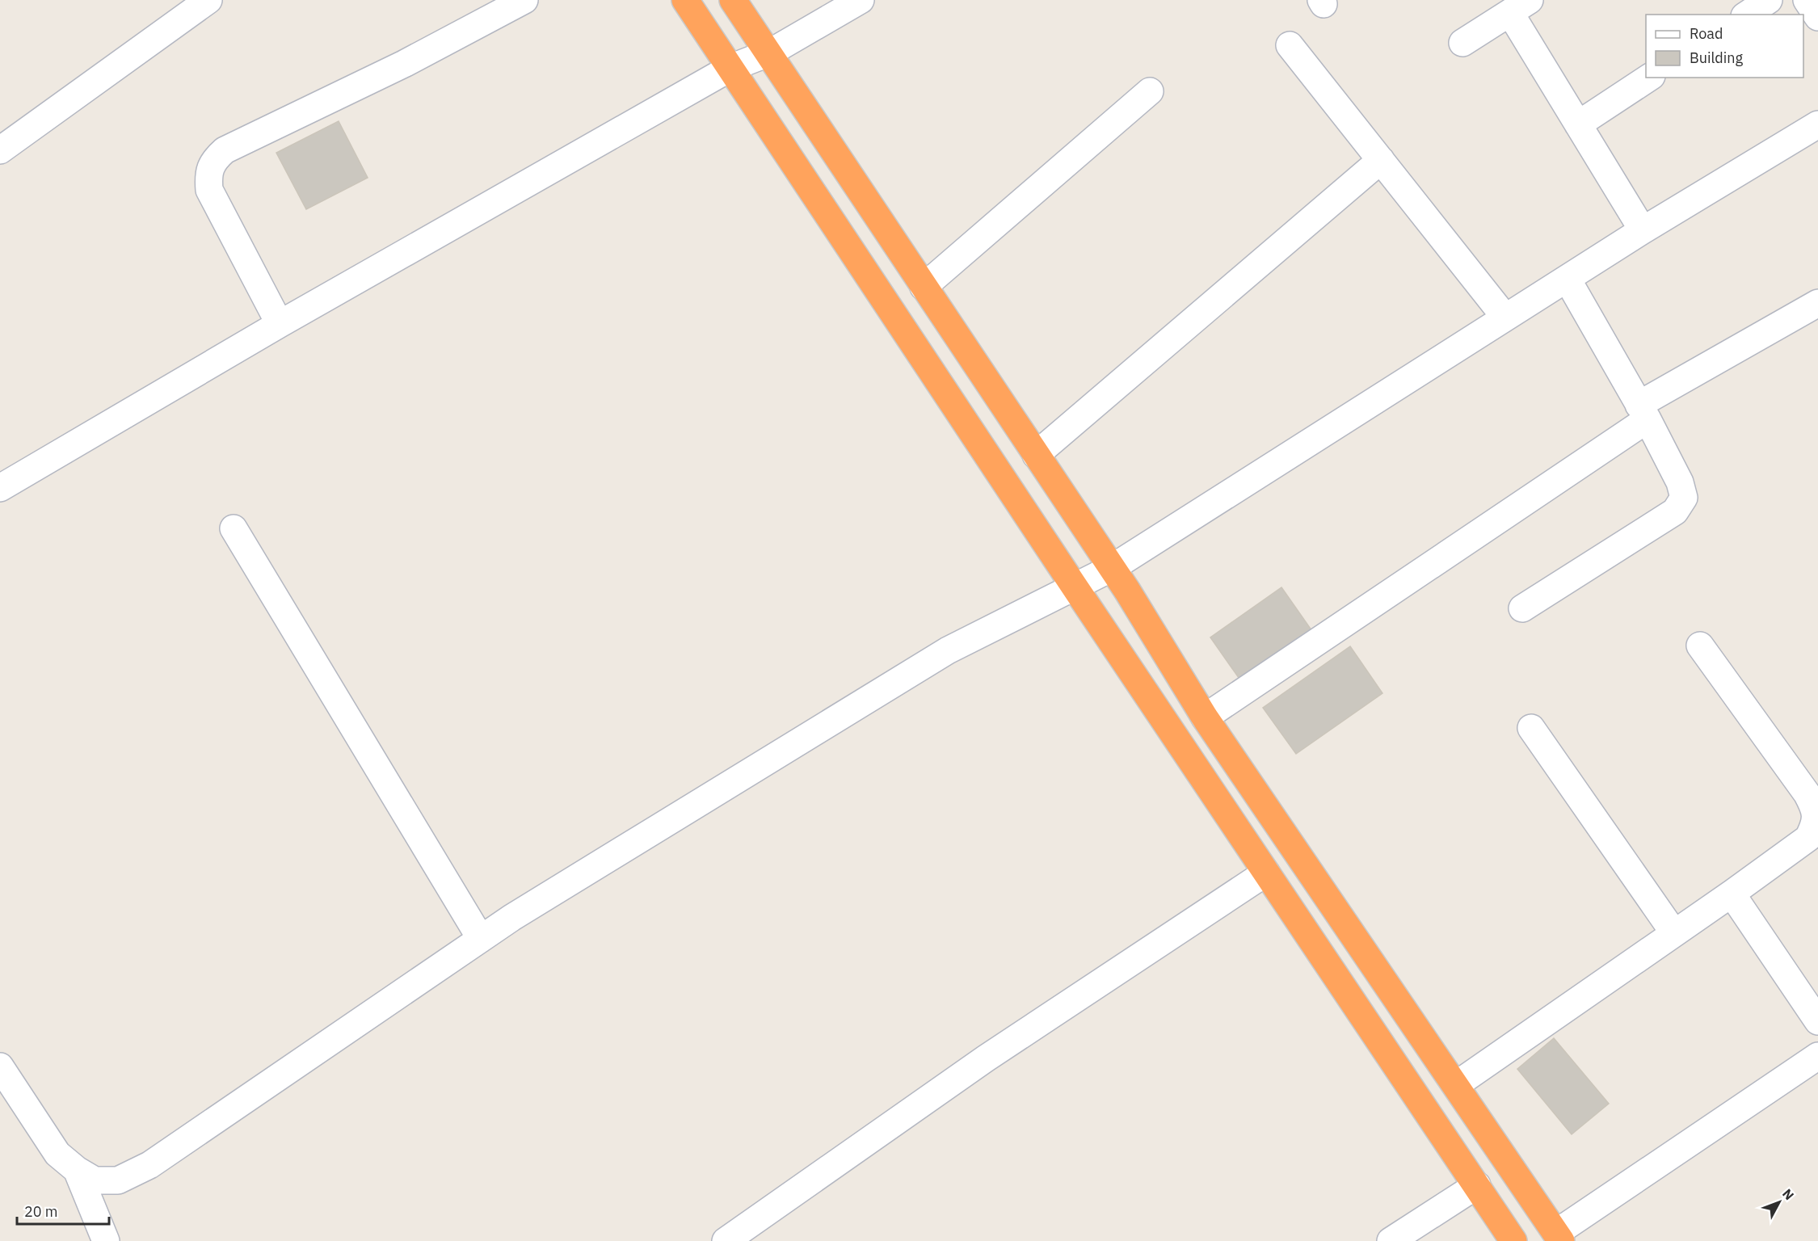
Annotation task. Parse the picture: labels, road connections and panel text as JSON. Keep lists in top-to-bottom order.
{
  "legend": ["Road", "Building"],
  "scale_bar": "20 m",
  "north": "top right"
}
